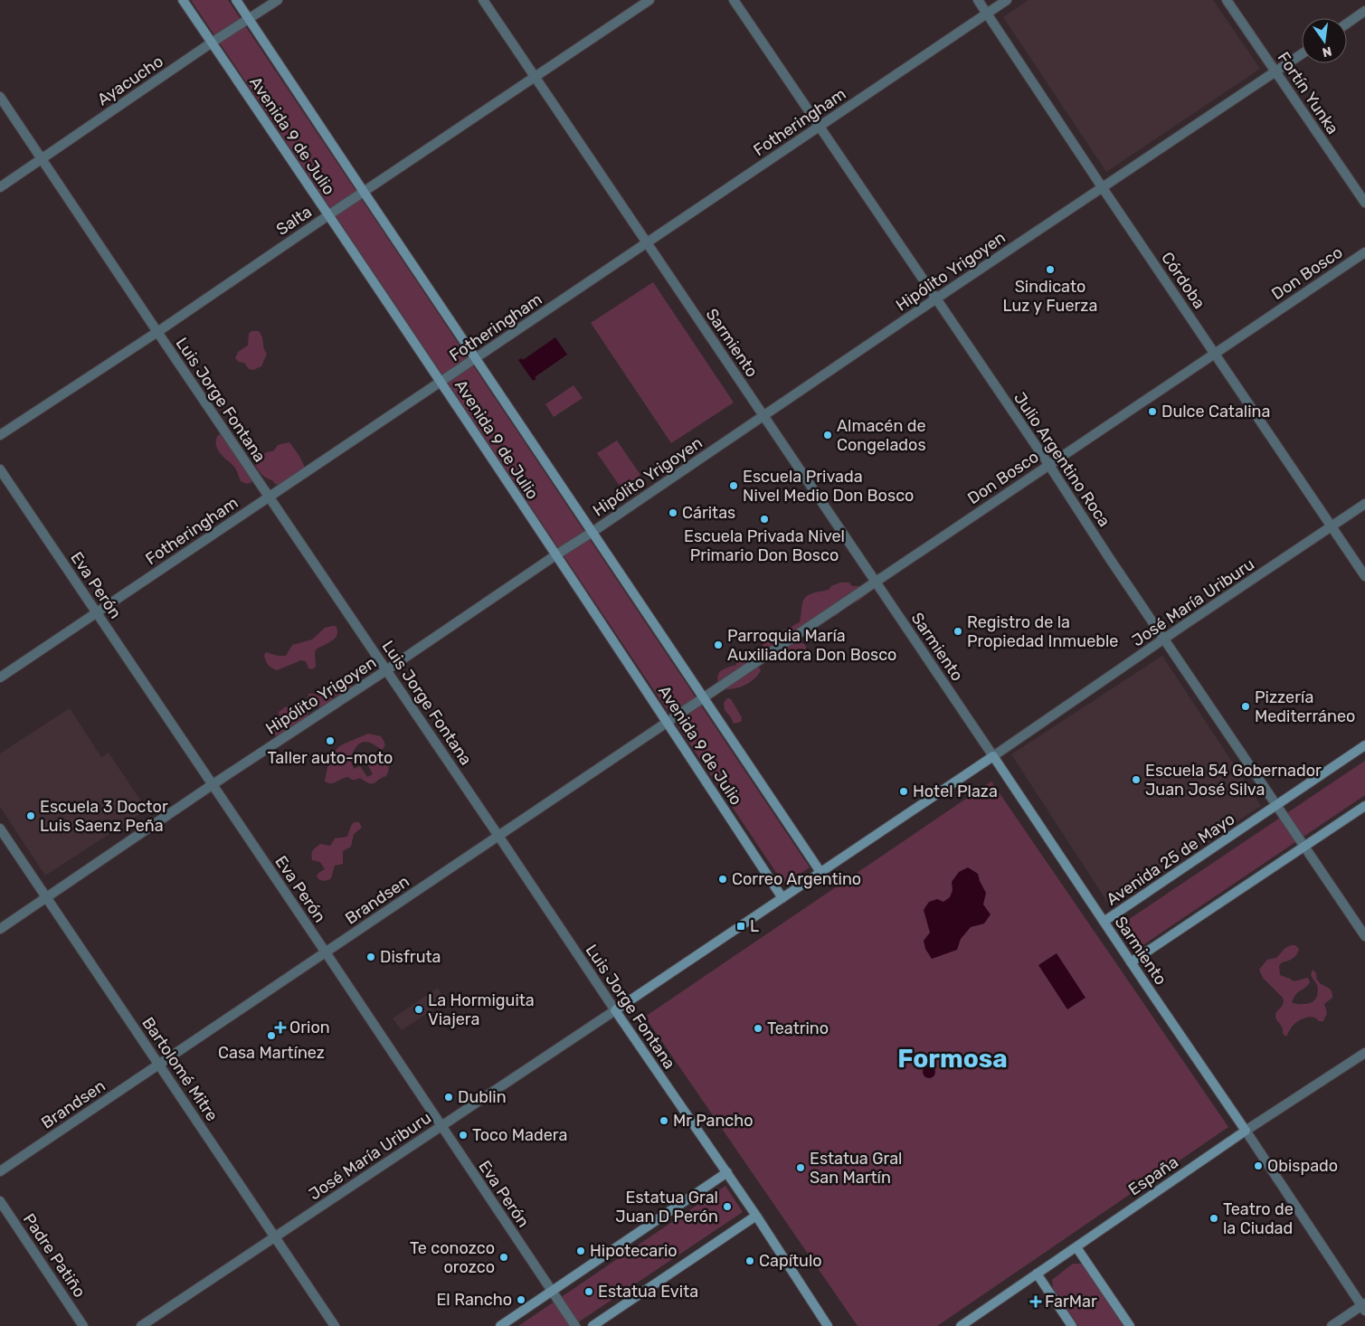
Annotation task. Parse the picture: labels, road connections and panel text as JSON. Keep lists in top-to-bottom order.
{
  "streets": {
    "main road": [
      "Avenida 9 de Julio",
      "Sarmiento",
      "Luis Jorge Fontana",
      "Avenida 25 de Mayo",
      "España"
    ],
    "street": [
      "Ayacucho",
      "Fortín Yunka",
      "Fotheringham",
      "Salta",
      "Hipólito Yrigoyen",
      "Don Bosco",
      "Córdoba",
      "Julio Argentino Roca",
      "Eva Perón",
      "José María Uriburu",
      "Brandsen",
      "Bartolomé Mitre",
      "Padre Patiño"
    ]
  },
  "crossings": [
    ["Ayacucho", "Avenida 9 de Julio"],
    ["Ayacucho", "Luis Jorge Fontana"],
    ["Fortín Yunka", "Hipólito Yrigoyen"],
    ["Fotheringham", "Avenida 9 de Julio"],
    ["Fotheringham", "Córdoba"],
    ["Fotheringham", "Sarmiento"],
    ["Fotheringham", "Luis Jorge Fontana"],
    ["Fotheringham", "Julio Argentino Roca"],
    ["Fotheringham", "Eva Perón"],
    ["Avenida 9 de Julio", "Salta"],
    ["Avenida 9 de Julio", "Hipólito Yrigoyen"],
    ["Avenida 9 de Julio", "Don Bosco"],
    ["Avenida 9 de Julio", "Brandsen"],
    ["Salta", "Sarmiento"],
    ["Salta", "Luis Jorge Fontana"],
    ["Hipólito Yrigoyen", "Córdoba"],
    ["Hipólito Yrigoyen", "Sarmiento"],
    ["Hipólito Yrigoyen", "Luis Jorge Fontana"],
    ["Hipólito Yrigoyen", "Julio Argentino Roca"],
    ["Hipólito Yrigoyen", "Eva Perón"],
    ["Hipólito Yrigoyen", "Bartolomé Mitre"],
    ["Don Bosco", "Córdoba"],
    ["Don Bosco", "Sarmiento"],
    ["Don Bosco", "Julio Argentino Roca"],
    ["Don Bosco", "Brandsen"],
    ["Córdoba", "José María Uriburu"],
    ["Sarmiento", "José María Uriburu"],
    ["Sarmiento", "Avenida 25 de Mayo"],
    ["Sarmiento", "España"],
    ["Luis Jorge Fontana", "José María Uriburu"],
    ["Luis Jorge Fontana", "Brandsen"],
    ["Julio Argentino Roca", "José María Uriburu"],
    ["Julio Argentino Roca", "Avenida 25 de Mayo"],
    ["Eva Perón", "José María Uriburu"],
    ["Eva Perón", "Brandsen"],
    ["José María Uriburu", "Bartolomé Mitre"],
    ["Brandsen", "Bartolomé Mitre"]
  ],
  "districts": ["Formosa"],
  "places": {
    "other": [
      "Sindicato Luz y Fuerza",
      "Dulce Catalina",
      "Almacén de Congelados",
      "Escuela Privada Nivel Medio Don Bosco",
      "Cáritas",
      "Escuela Privada Nivel Primario Don Bosco",
      "Registro de la Propiedad Inmueble",
      "Parroquia María Auxiliadora Don Bosco",
      "Pizzería Mediterráneo",
      "Taller auto-moto",
      "Escuela 54 Gobernador Juan José Silva",
      "Hotel Plaza",
      "Escuela 3 Doctor Luis Saenz Peña",
      "Correo Argentino",
      "Disfruta",
      "La Hormiguita Viajera",
      "Teatrino",
      "Casa Martínez",
      "Dublin",
      "Mr Pancho",
      "Toco Madera",
      "Obispado",
      "Estatua Gral San Martín",
      "Estatua Gral Juan D Perón",
      "Teatro de la Ciudad",
      "Hipotecario",
      "Te conozco orozco",
      "Capítulo",
      "Estatua Evita",
      "El Rancho"
    ],
    "transit": ["L"],
    "health": ["Orion", "FarMar"]
  },
  "north": "bottom"
}
